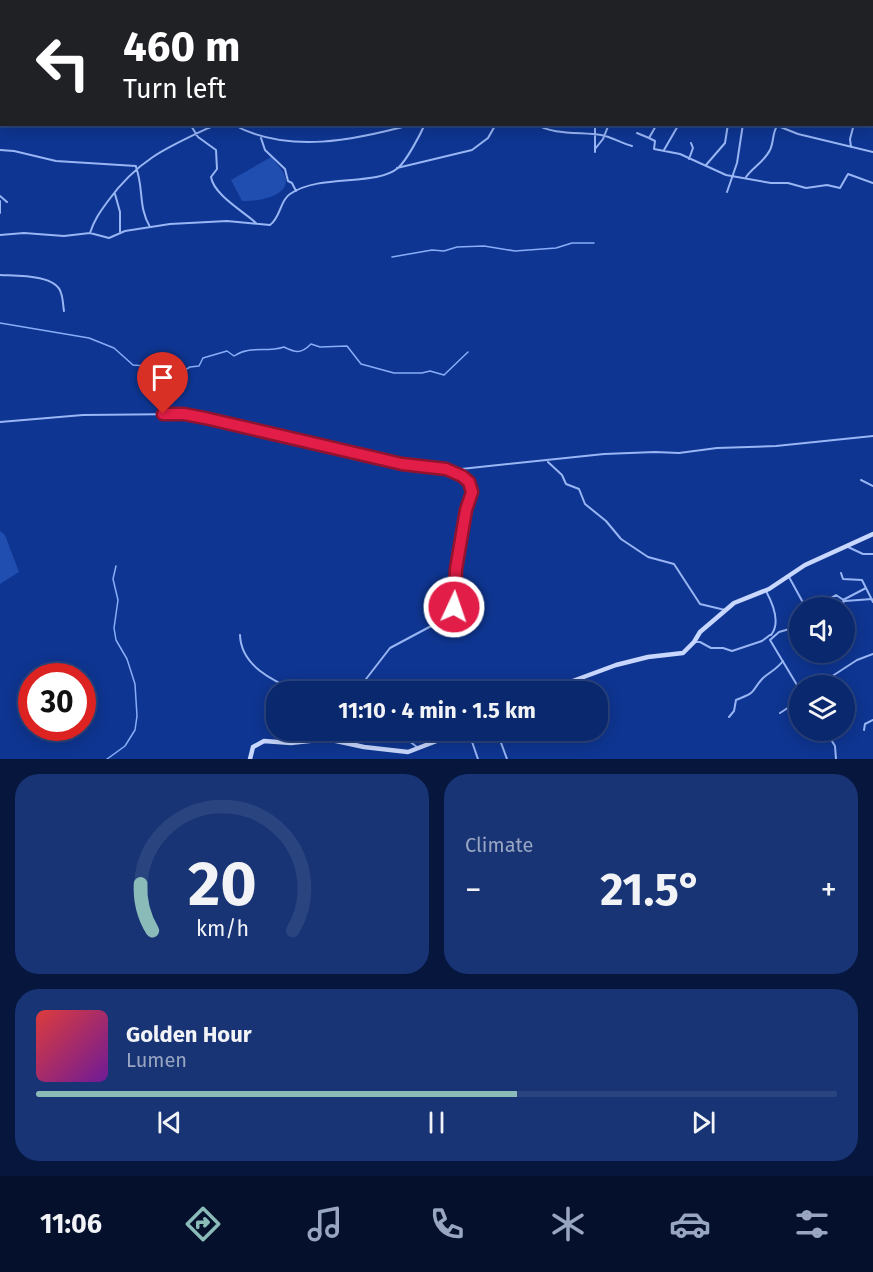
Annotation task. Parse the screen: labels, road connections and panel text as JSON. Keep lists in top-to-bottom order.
{
  "page": {
    "turn": ["460 m", "Turn left"],
    "limit": "30",
    "trip": "11:10 · 4 min · 1.5 km",
    "tile": "Climate",
    "heat": ["−", "21.5°", "+"],
    "song": ["Golden Hour", "Lumen"],
    "tabs": "11:06",
    "gauge": ["20", "km/h"]
  }
}
